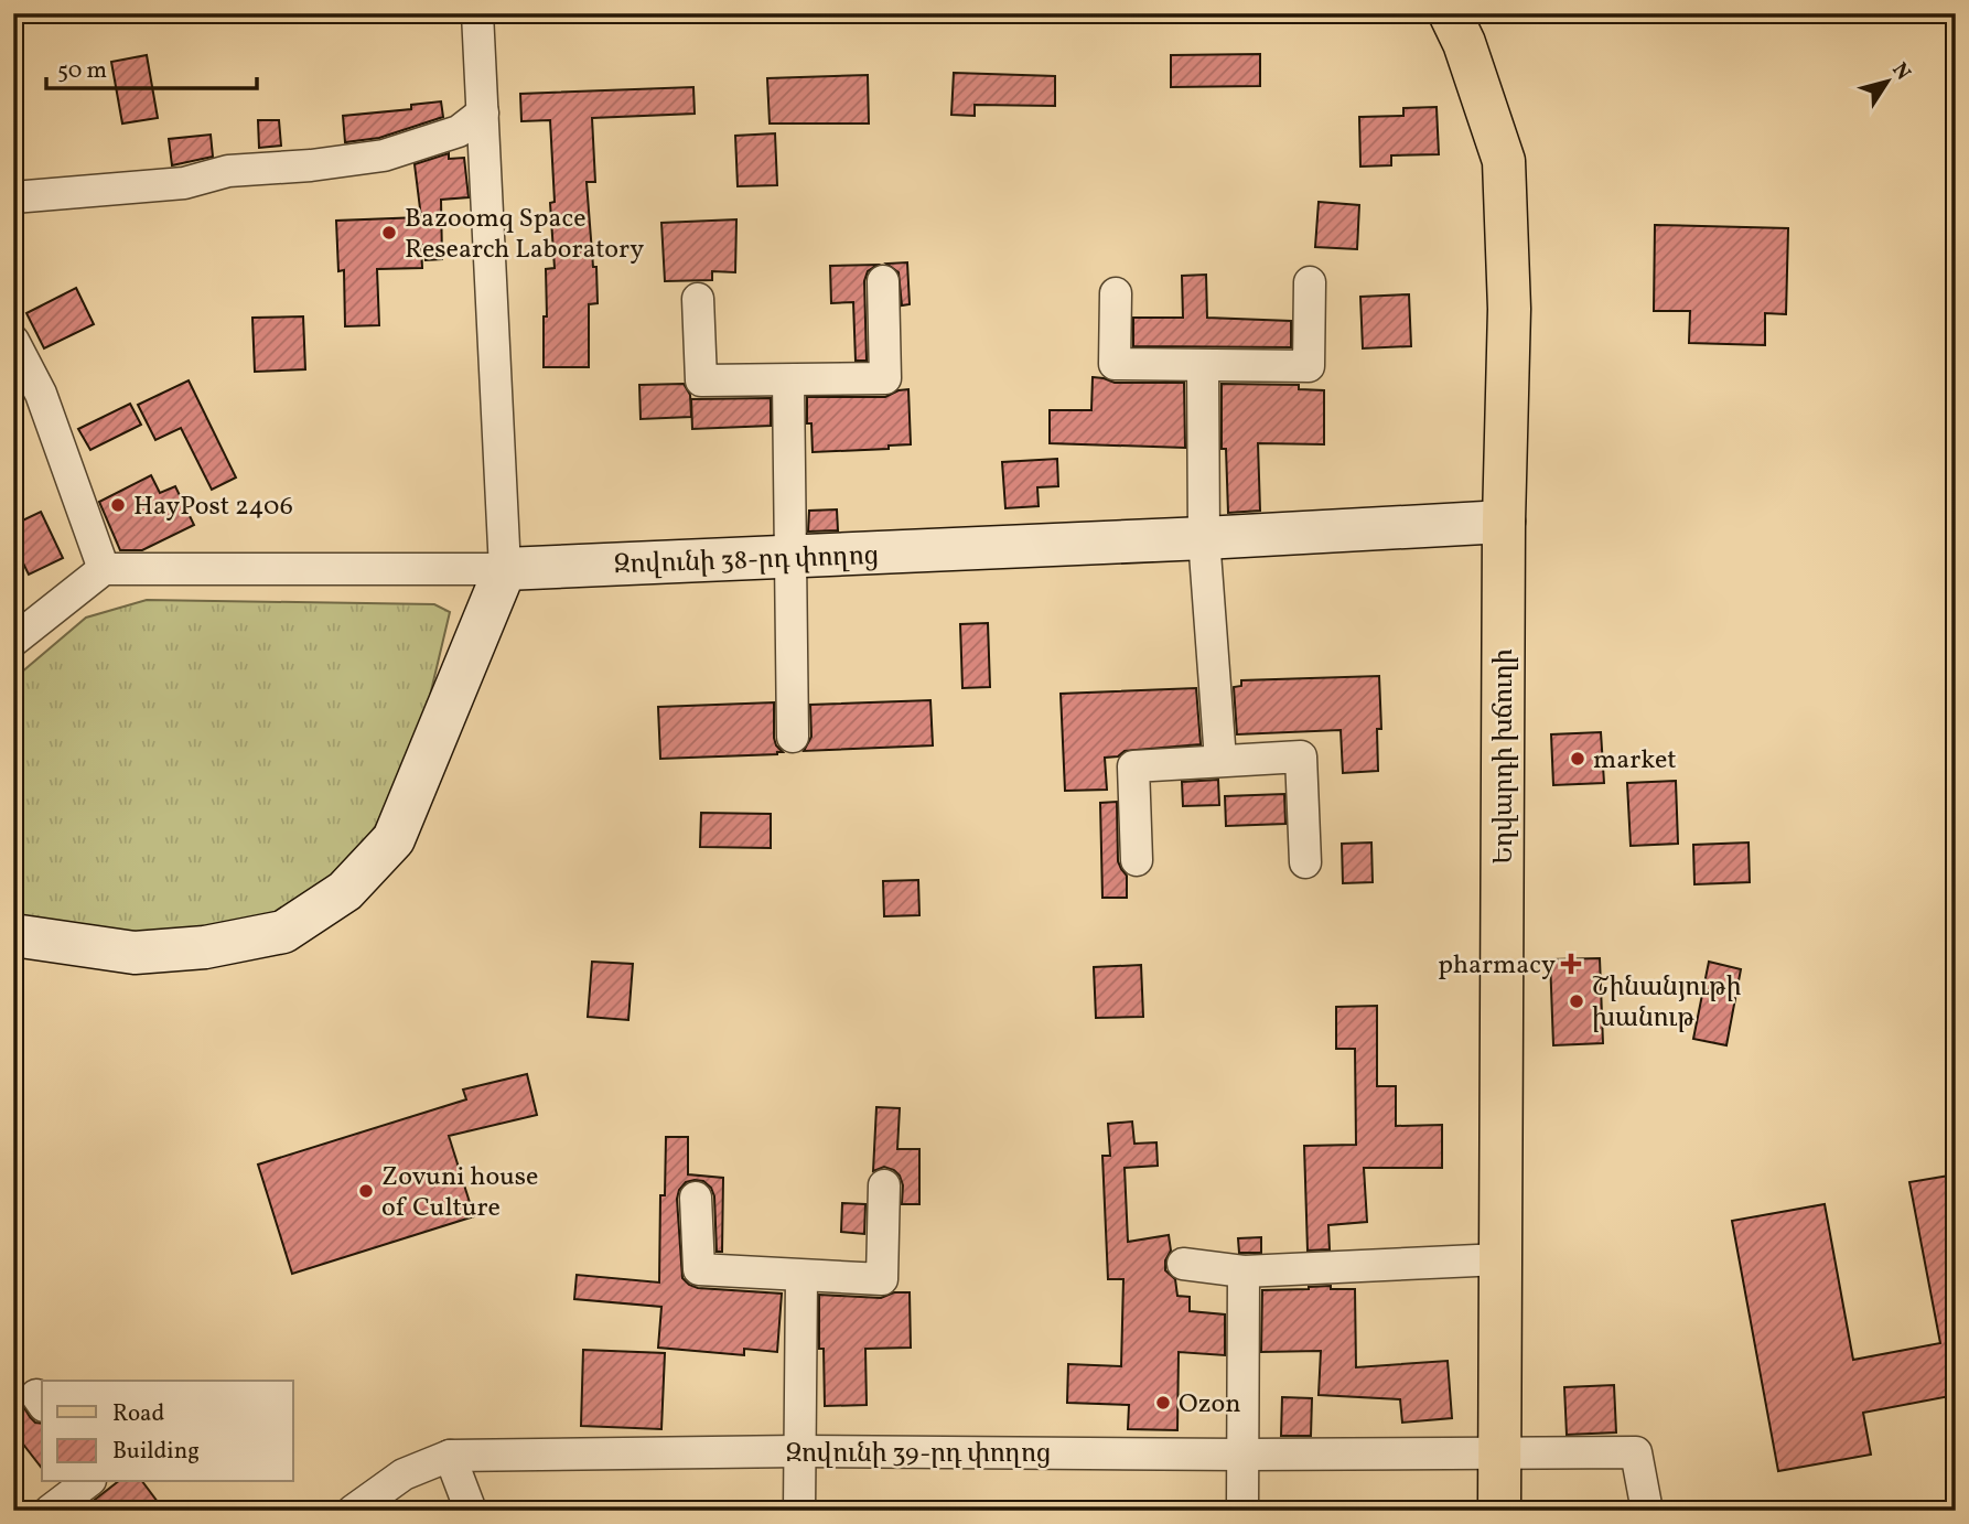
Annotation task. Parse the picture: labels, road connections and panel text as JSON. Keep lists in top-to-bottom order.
{
  "streets": {
    "main road": ["Եղվարդի խճուղի"],
    "street": ["Զովունի 38-րդ փողոց", "Զովունի 39-րդ փողոց"]
  },
  "crossings": [
    ["Զովունի 38-րդ փողոց", "Եղվարդի խճուղի"],
    ["Եղվարդի խճուղի", "Զովունի 39-րդ փողոց"]
  ],
  "places": {
    "other": [
      "Bazoomq Space Research Laboratory",
      "HayPost 2406",
      "market",
      "Շինանյութի խանութ",
      "Zovuni house of Culture",
      "Ozon"
    ],
    "health": ["pharmacy"]
  },
  "legend": ["Road", "Building"],
  "scale_bar": "50 m",
  "north": "top right"
}
